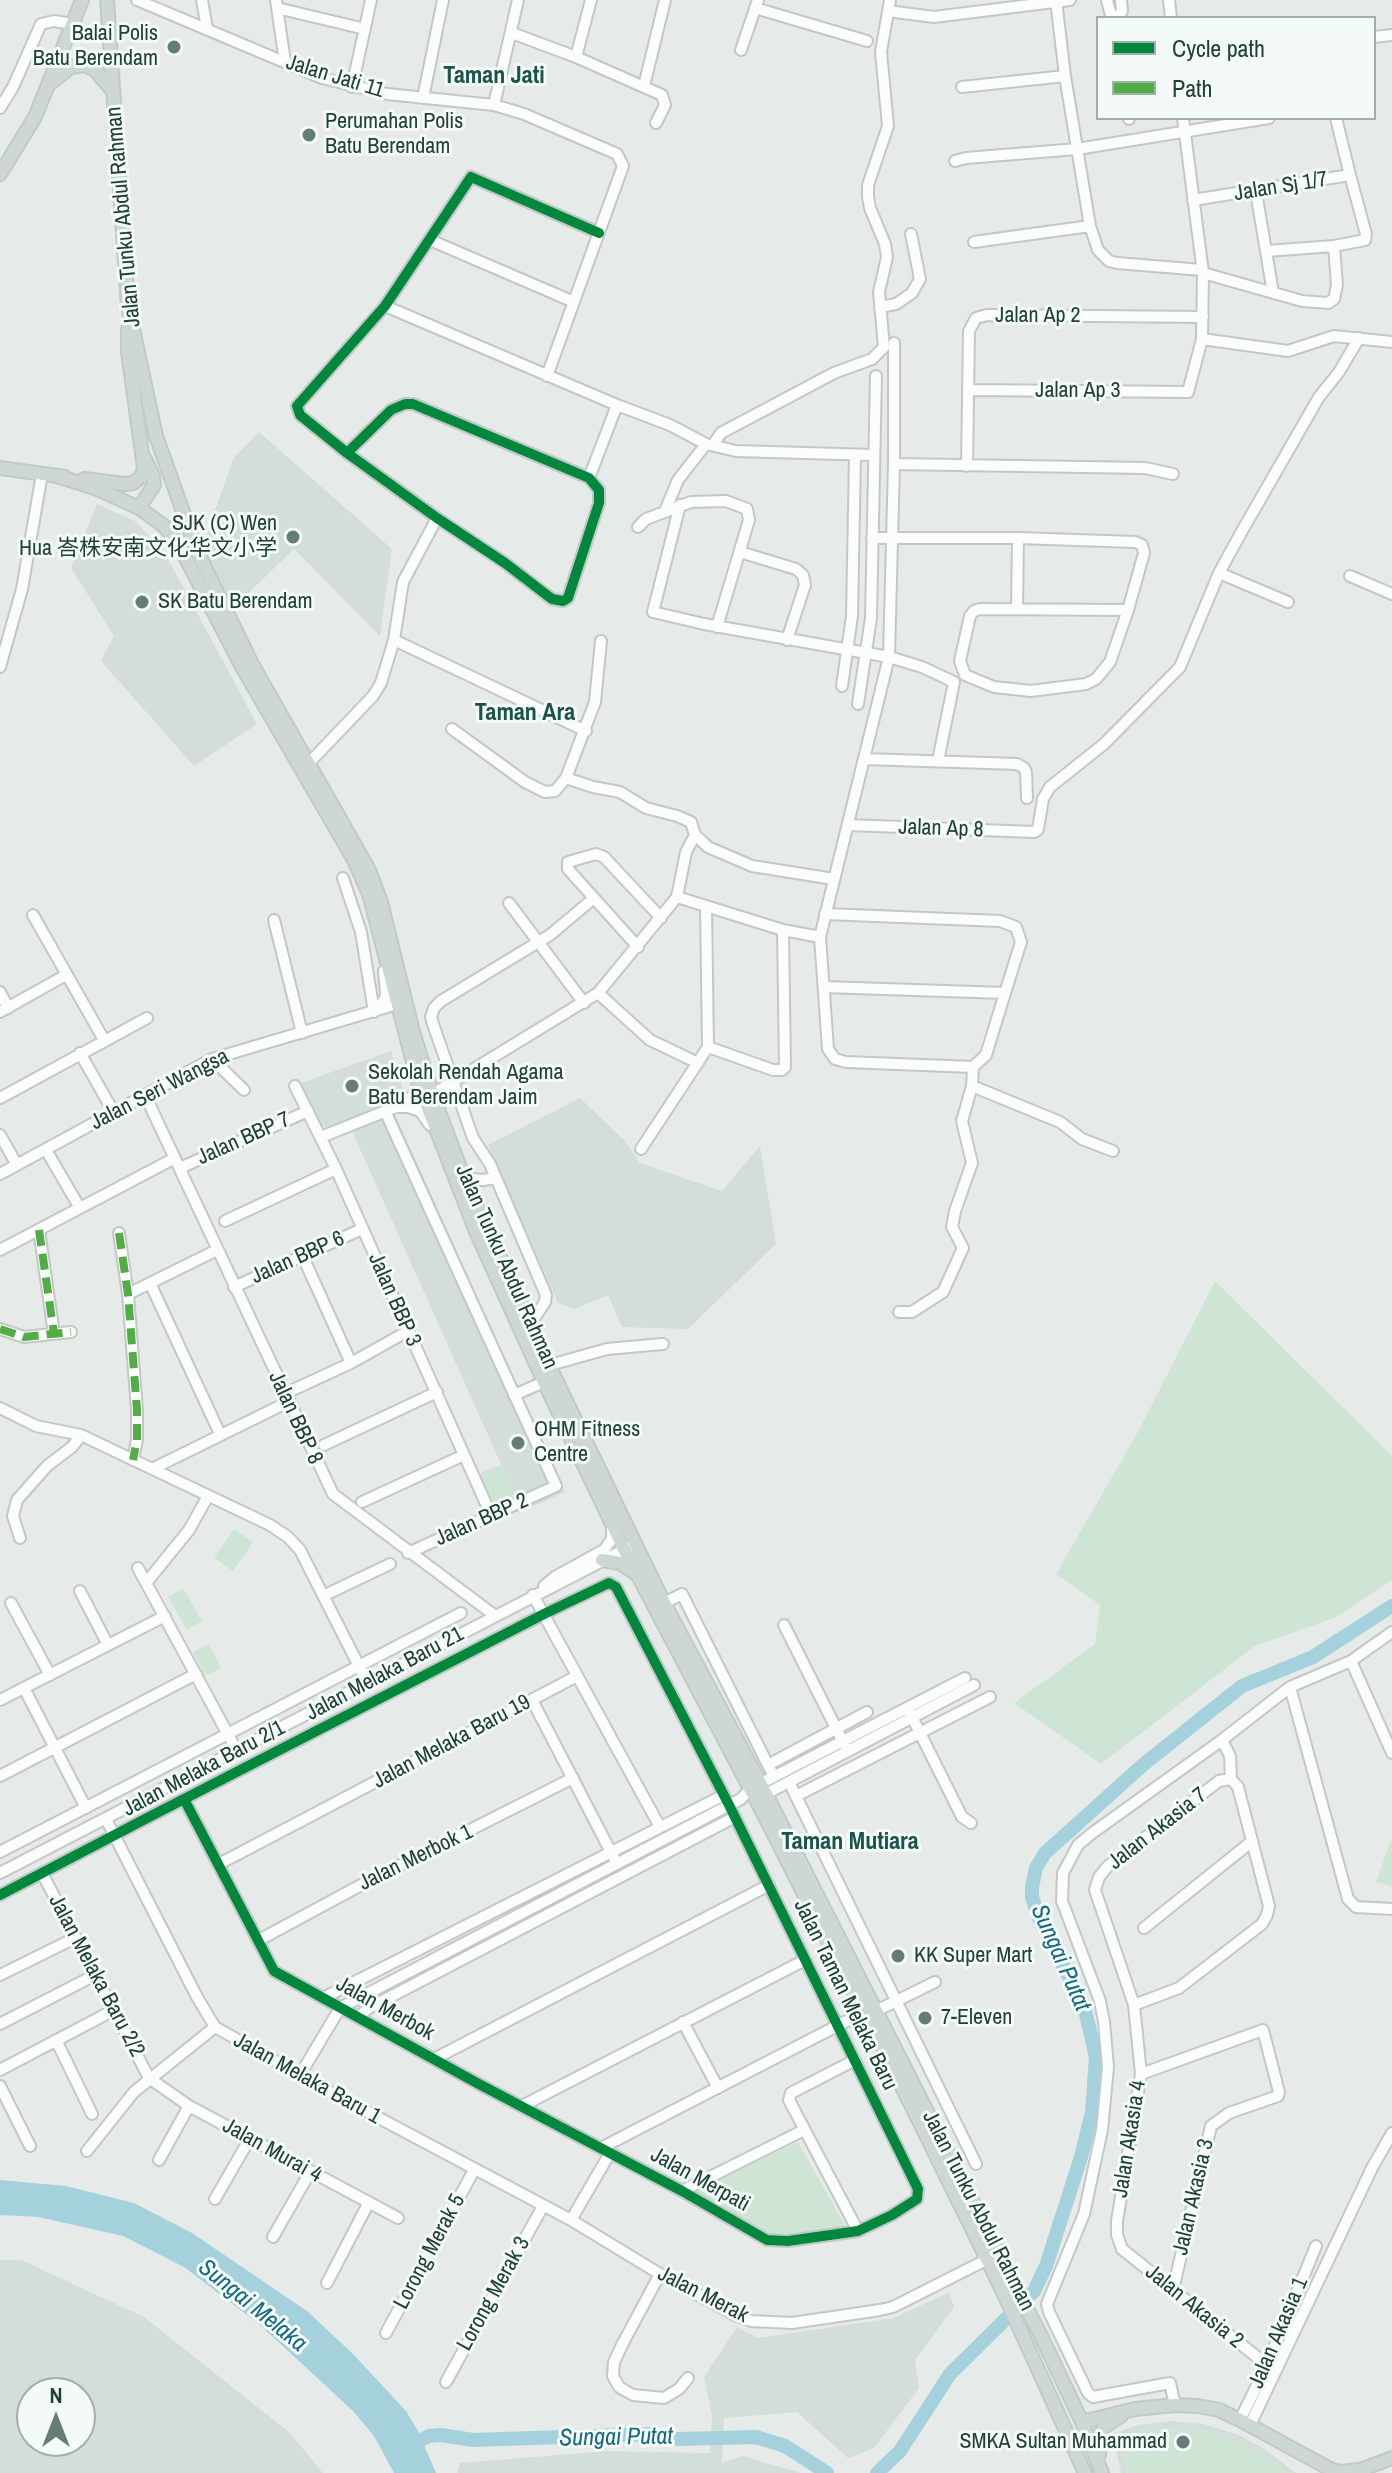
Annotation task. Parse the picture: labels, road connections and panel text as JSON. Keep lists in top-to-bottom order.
{
  "streets": {
    "main road": ["Jalan Tunku Abdul Rahman"],
    "street": [
      "Jalan Jati 11",
      "Jalan Sj 1/7",
      "Jalan Ap 2",
      "Jalan Ap 3",
      "Jalan Ap 8",
      "Jalan Seri Wangsa",
      "Jalan BBP 7",
      "Jalan BBP 6",
      "Jalan BBP 3",
      "Jalan BBP 8",
      "Jalan BBP 2",
      "Jalan Melaka Baru 21",
      "Jalan Melaka Baru 19",
      "Jalan Melaka Baru 2/1",
      "Jalan Akasia 7",
      "Jalan Merbok 1",
      "Jalan Melaka Baru 2/2",
      "Jalan Taman Melaka Baru",
      "Jalan Merbok",
      "Jalan Melaka Baru 1",
      "Jalan Akasia 4",
      "Jalan Murai 4",
      "Jalan Merpati",
      "Jalan Akasia 3",
      "Lorong Merak 5",
      "Lorong Merak 3",
      "Jalan Merak",
      "Jalan Akasia 2",
      "Jalan Akasia 1"
    ]
  },
  "crossings": [
    ["Jalan Tunku Abdul Rahman", "Jalan Seri Wangsa"],
    ["Jalan Tunku Abdul Rahman", "Jalan Merak"],
    ["Jalan Ap 2", "Jalan Ap 3"],
    ["Jalan Seri Wangsa", "Jalan BBP 8"],
    ["Jalan BBP 7", "Jalan BBP 3"],
    ["Jalan BBP 7", "Jalan BBP 8"],
    ["Jalan BBP 6", "Jalan BBP 3"],
    ["Jalan BBP 6", "Jalan BBP 8"],
    ["Jalan BBP 3", "Jalan BBP 2"],
    ["Jalan BBP 8", "Jalan BBP 2"],
    ["Jalan BBP 8", "Jalan Melaka Baru 2/1"],
    ["Jalan Melaka Baru 21", "Jalan Melaka Baru 2/1"],
    ["Jalan Melaka Baru 21", "Jalan Taman Melaka Baru"],
    ["Jalan Melaka Baru 2/1", "Jalan Melaka Baru 2/2"],
    ["Jalan Melaka Baru 2/1", "Jalan Melaka Baru 1"],
    ["Jalan Akasia 7", "Jalan Akasia 4"],
    ["Jalan Merbok 1", "Jalan Merbok"],
    ["Jalan Melaka Baru 2/2", "Jalan Murai 4"],
    ["Jalan Taman Melaka Baru", "Jalan Merpati"],
    ["Jalan Merbok", "Jalan Merpati"],
    ["Jalan Melaka Baru 1", "Jalan Merak"],
    ["Jalan Akasia 4", "Jalan Akasia 3"],
    ["Jalan Akasia 4", "Jalan Akasia 2"],
    ["Jalan Akasia 3", "Jalan Akasia 2"],
    ["Lorong Merak 5", "Jalan Merak"],
    ["Lorong Merak 3", "Jalan Merak"],
    ["Jalan Akasia 2", "Jalan Akasia 1"]
  ],
  "districts": ["Taman Jati", "Taman Ara", "Taman Mutiara"],
  "water": ["Sungai Putat", "Sungai Melaka"],
  "places": [
    "Balai Polis Batu Berendam",
    "Perumahan Polis Batu Berendam",
    "SJK (C) Wen Hua 峇株安南文化华文小学",
    "SK Batu Berendam",
    "Sekolah Rendah Agama Batu Berendam Jaim",
    "OHM Fitness Centre",
    "KK Super Mart",
    "7-Eleven",
    "SMKA Sultan Muhammad"
  ],
  "legend": ["Cycle path", "Path"],
  "north": "top"
}
